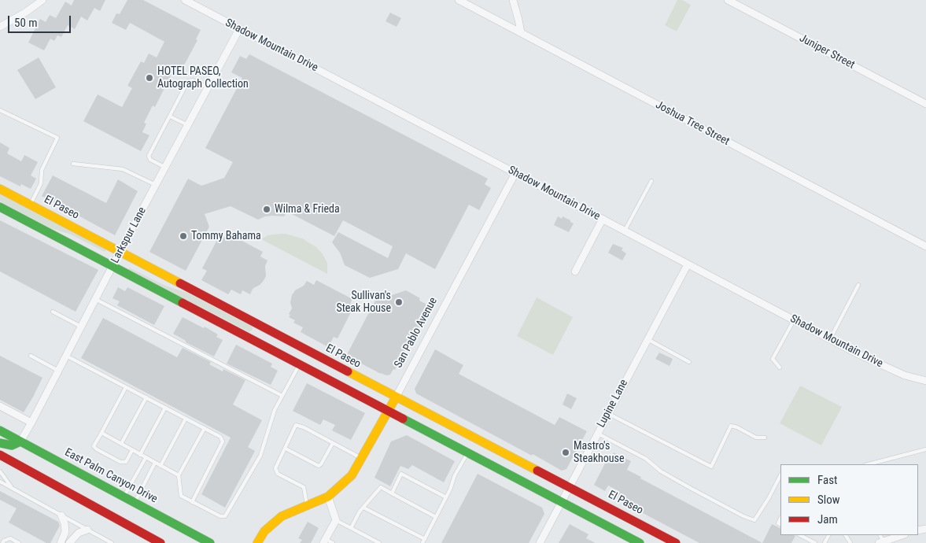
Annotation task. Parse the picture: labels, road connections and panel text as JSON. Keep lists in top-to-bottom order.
{
  "streets": {
    "street": [
      "Shadow Mountain Drive",
      "Juniper Street",
      "Joshua Tree Street",
      "El Paseo",
      "Larkspur Lane",
      "San Pablo Avenue",
      "Lupine Lane",
      "East Palm Canyon Drive"
    ]
  },
  "crossings": [
    ["Shadow Mountain Drive", "Larkspur Lane"],
    ["Shadow Mountain Drive", "San Pablo Avenue"],
    ["Shadow Mountain Drive", "Lupine Lane"],
    ["El Paseo", "Larkspur Lane"],
    ["El Paseo", "San Pablo Avenue"],
    ["El Paseo", "Lupine Lane"],
    ["Larkspur Lane", "East Palm Canyon Drive"]
  ],
  "places": [
    "HOTEL PASEO, Autograph Collection",
    "Wilma & Frieda",
    "Tommy Bahama",
    "Sullivan's Steak House",
    "Mastro's Steakhouse"
  ],
  "legend": ["Fast", "Slow", "Jam"],
  "scale_bar": "50 m"
}
